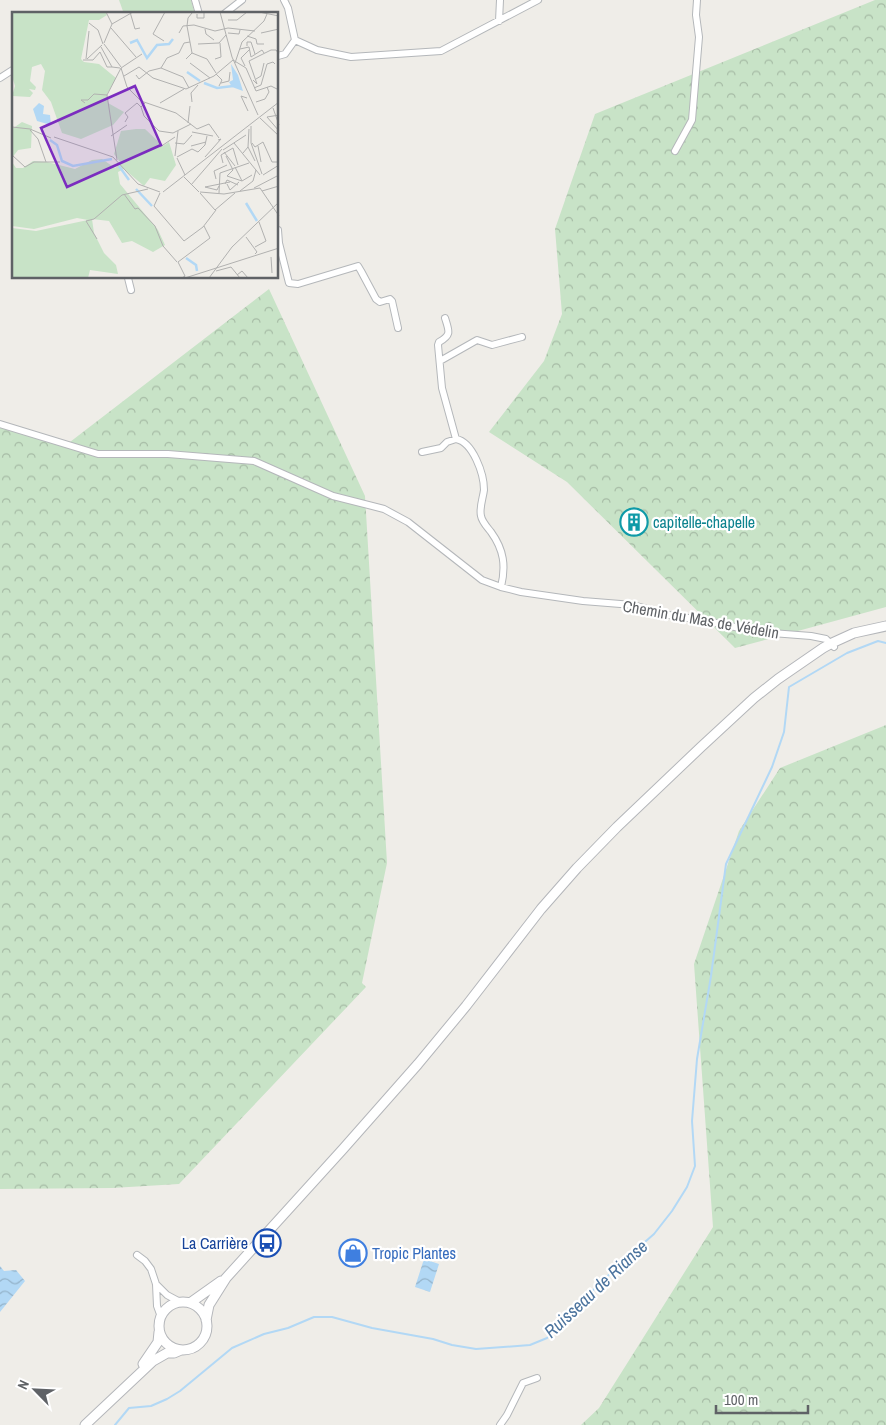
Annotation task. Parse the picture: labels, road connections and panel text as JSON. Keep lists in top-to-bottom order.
{
  "streets": {
    "street": ["Chemin du Mas de Védelin"]
  },
  "water": ["Ruisseau de Rianse"],
  "places": {
    "building": ["capitelle-chapelle"],
    "bus stop": ["La Carrière"],
    "shop": ["Tropic Plantes"]
  },
  "scale_bar": "100 m",
  "north": "top left"
}
